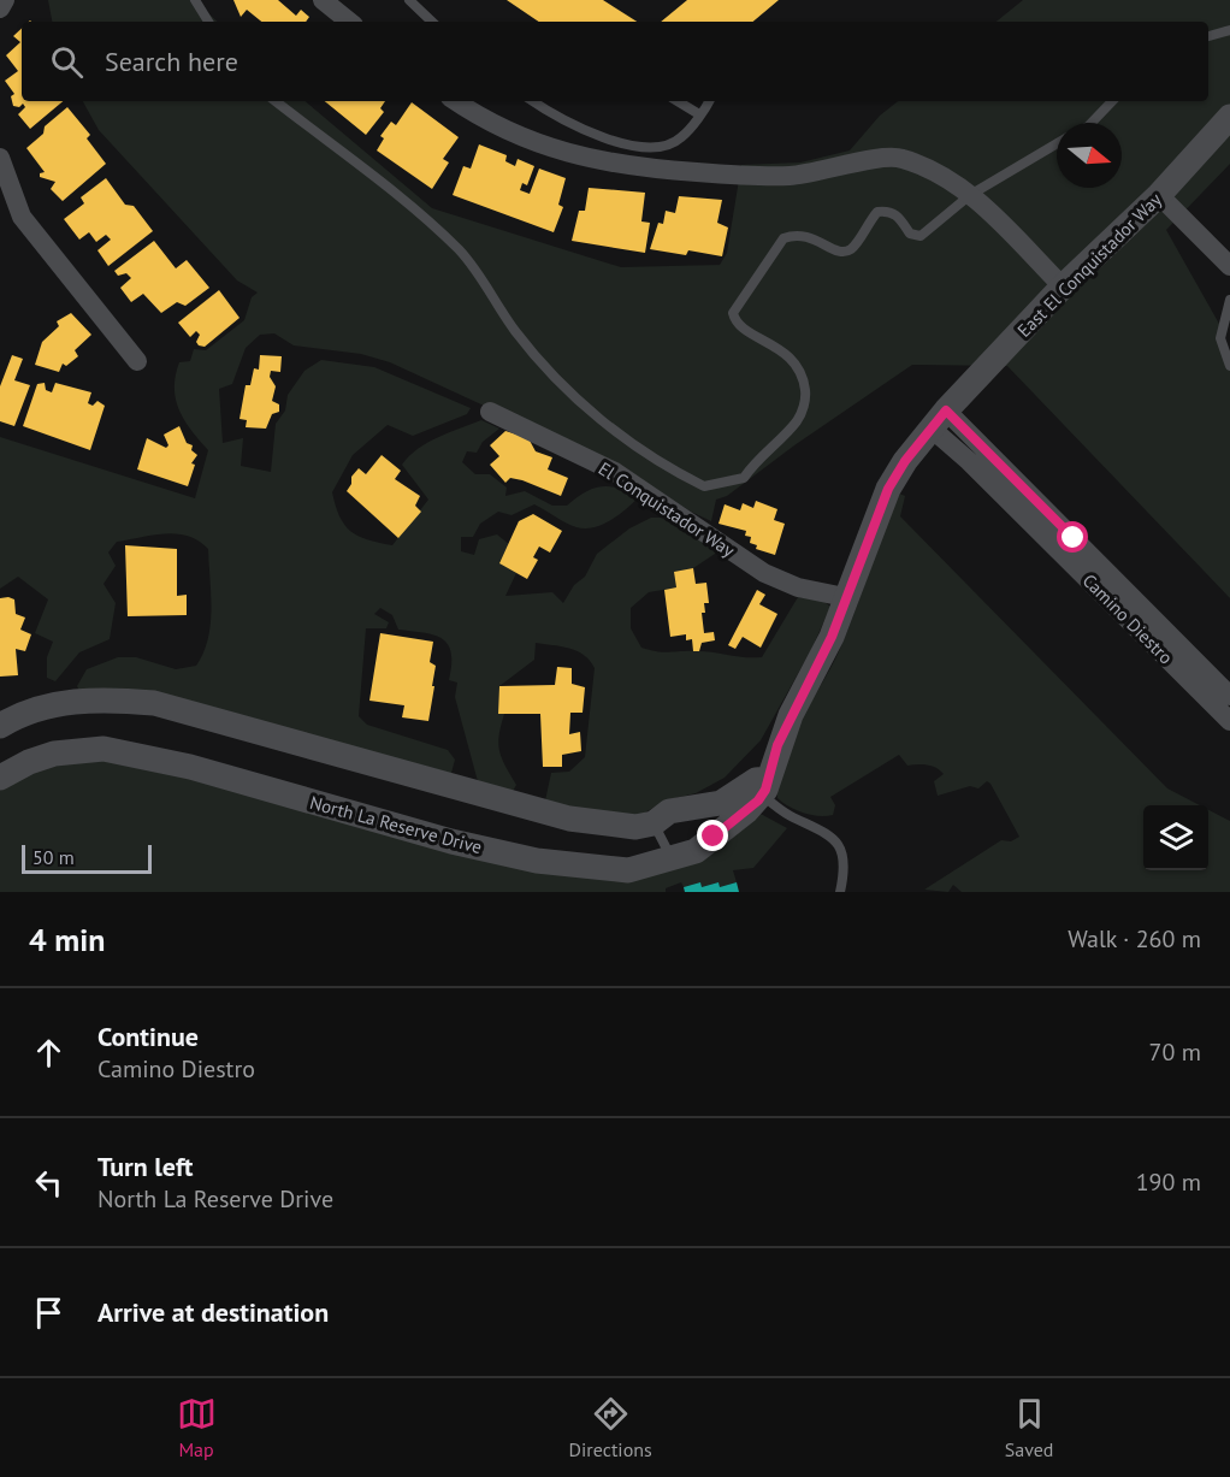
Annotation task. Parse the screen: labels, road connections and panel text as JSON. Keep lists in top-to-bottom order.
{
  "streets": {
    "street": [
      "East El Conquistador Way",
      "El Conquistador Way",
      "Camino Diestro",
      "North La Reserve Drive"
    ]
  },
  "crossings": [
    ["East El Conquistador Way", "Camino Diestro"]
  ],
  "scale_bar": "50 m",
  "north": "right",
  "page": {
    "search": "Search here",
    "scale": "50 m",
    "heading": ["4 min", "Walk · 260 m"],
    "list": [
      ["Continue", "Camino Diestro", "70 m"],
      ["Turn left", "North La Reserve Drive", "190 m"],
      "Arrive at destination"
    ],
    "nav": ["Map", "Directions", "Saved"]
  }
}
